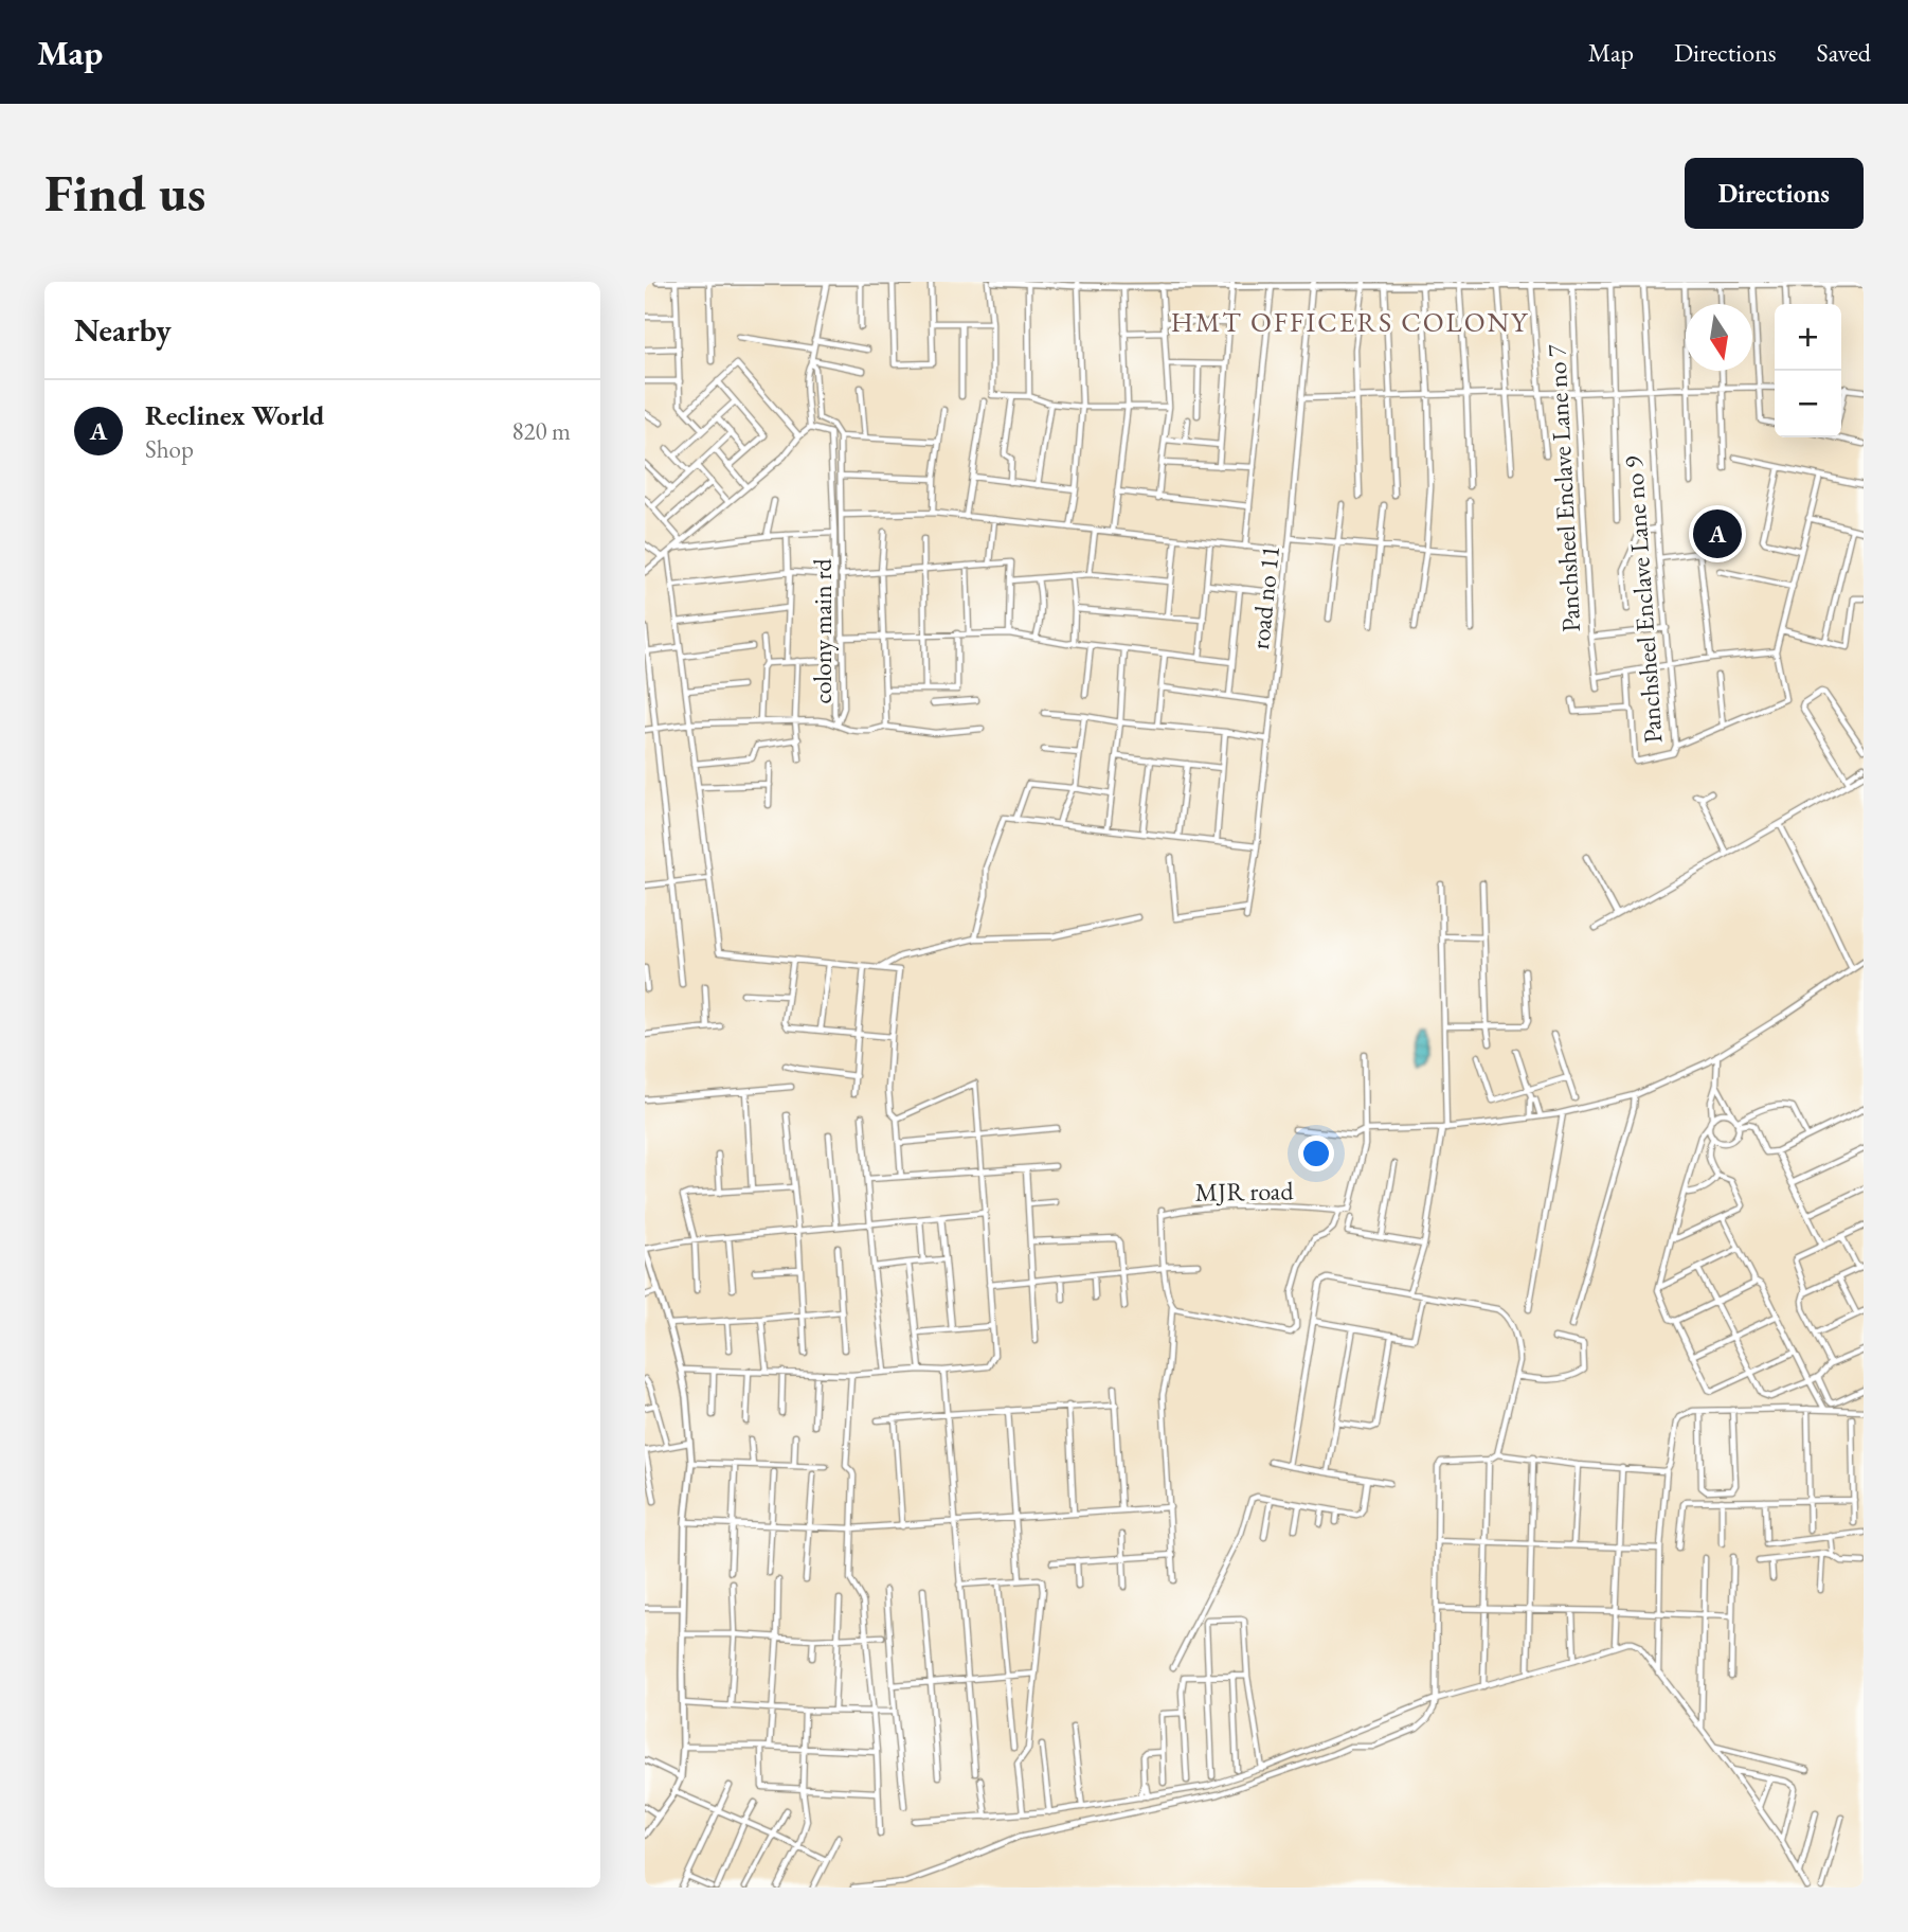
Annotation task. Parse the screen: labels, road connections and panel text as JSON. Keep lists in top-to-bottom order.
{
  "streets": {
    "street": [
      "Panchsheel Enclave Lane no 7",
      "road no 11",
      "Panchsheel Enclave Lane no 9",
      "colony main rd",
      "MJR road"
    ]
  },
  "districts": ["HMT OFFICERS COLONY"],
  "north": "bottom",
  "page": {
    "header": "Map",
    "nav": ["Map", "Directions", "Saved"],
    "buttons": "Directions",
    "title": "Find us",
    "heading": "Nearby",
    "map_buttons": ["+", "−"],
    "list": [
      {
        "mark": "A",
        "name": "Reclinex World",
        "note": "Shop",
        "value": "820 m"
      }
    ],
    "pins": "A"
  }
}
